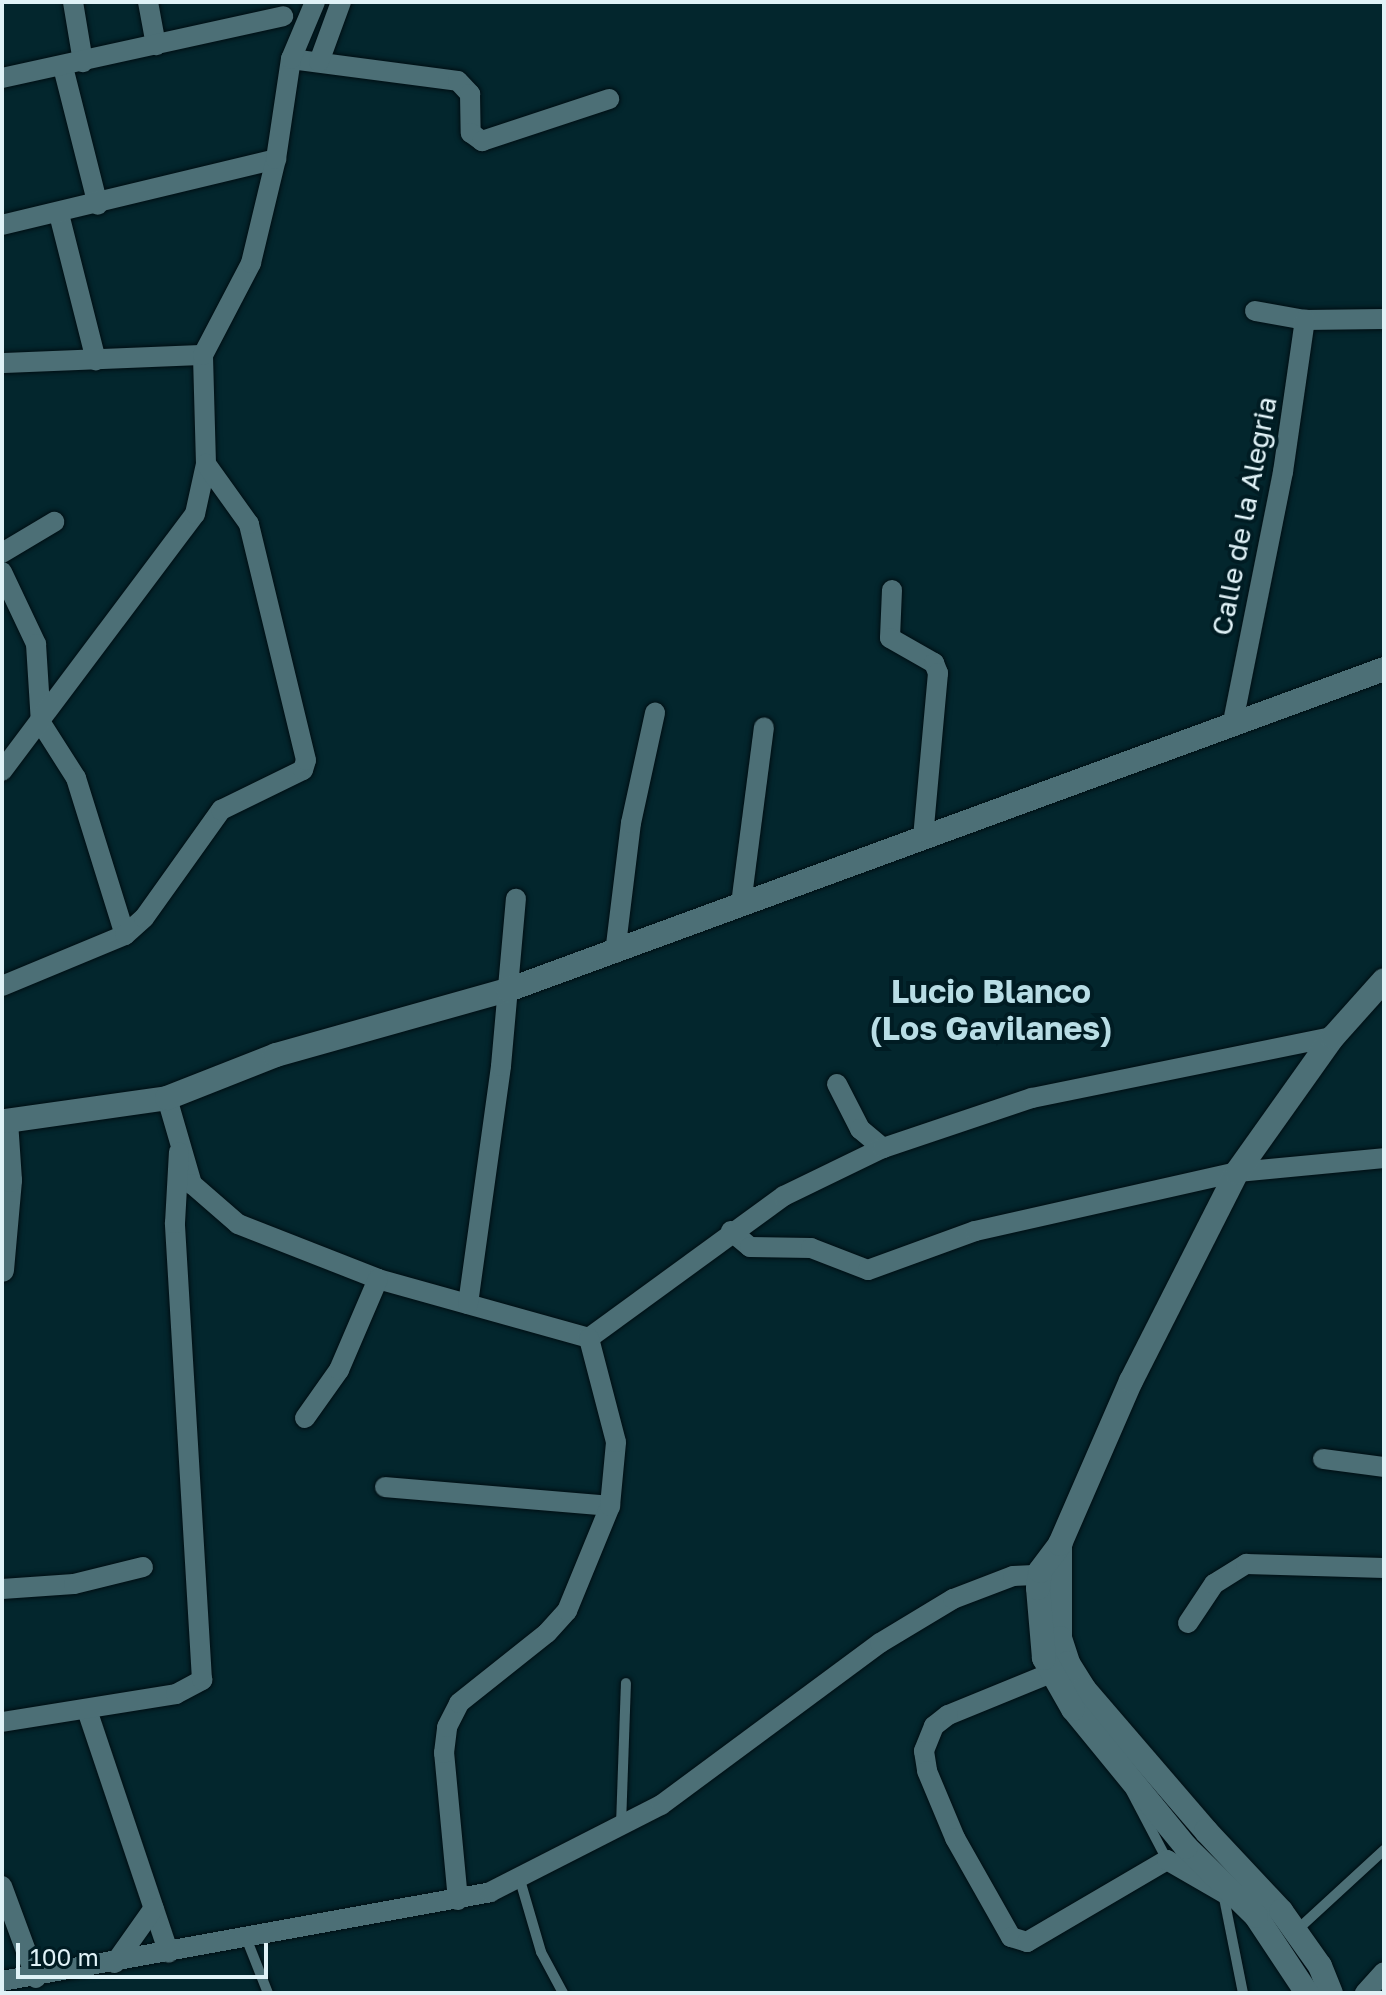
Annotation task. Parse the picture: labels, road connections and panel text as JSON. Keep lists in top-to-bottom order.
{
  "streets": {
    "street": ["Calle de la Alegria"]
  },
  "districts": ["Lucio Blanco (Los Gavilanes)"],
  "scale_bar": "100 m"
}
